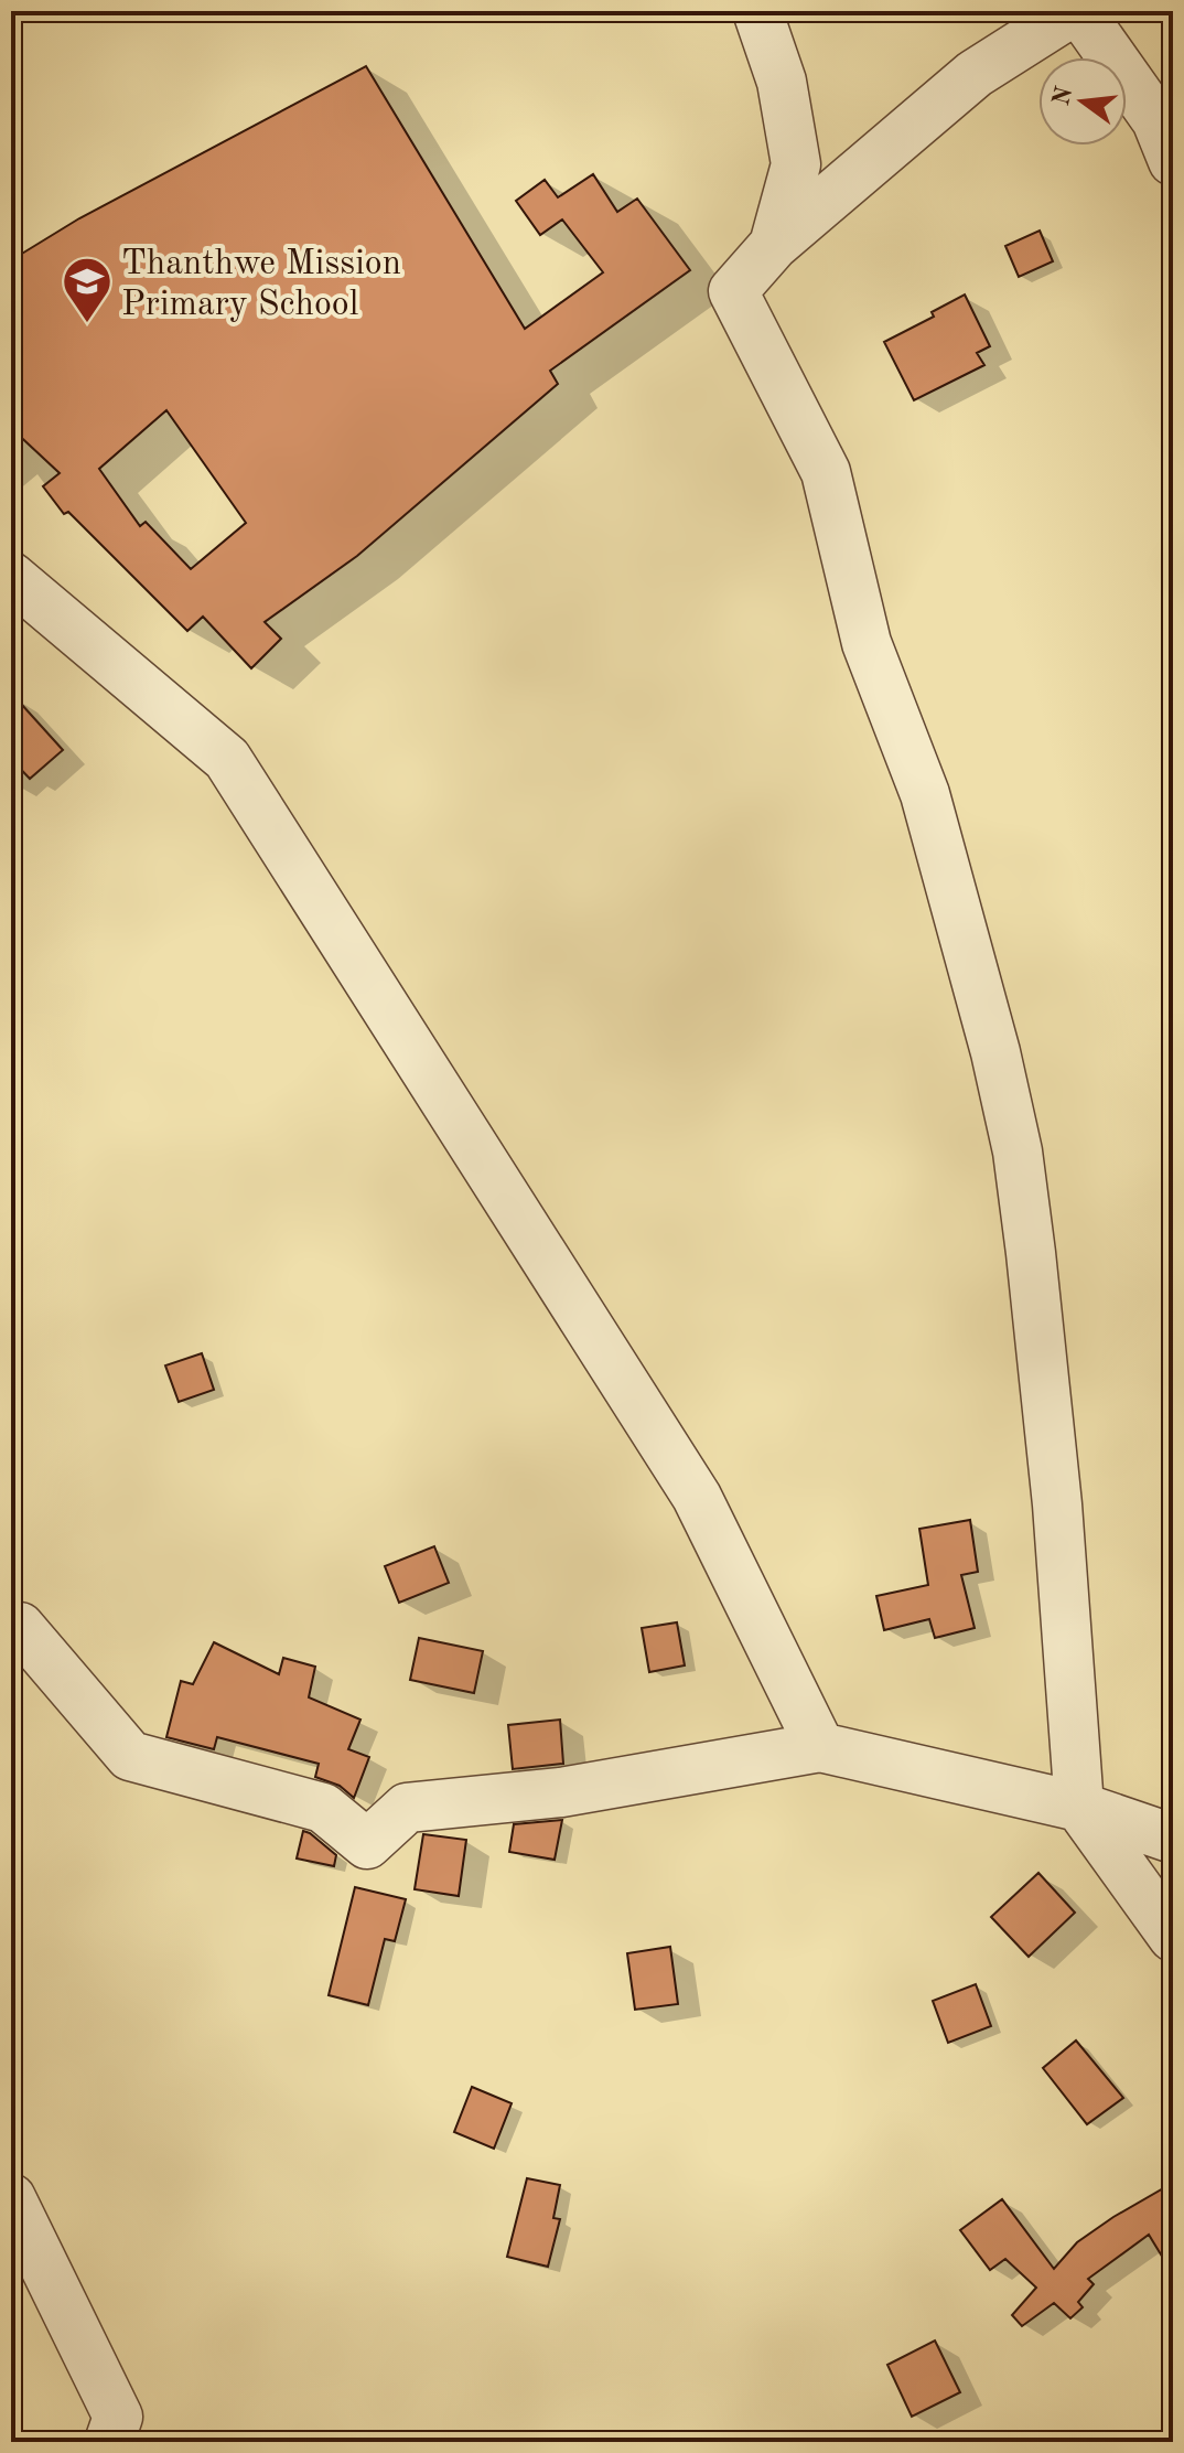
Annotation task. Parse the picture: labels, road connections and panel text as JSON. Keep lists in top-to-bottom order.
{
  "places": {
    "school or university": ["Thanthwe Mission Primary School"]
  },
  "north": "left"
}
